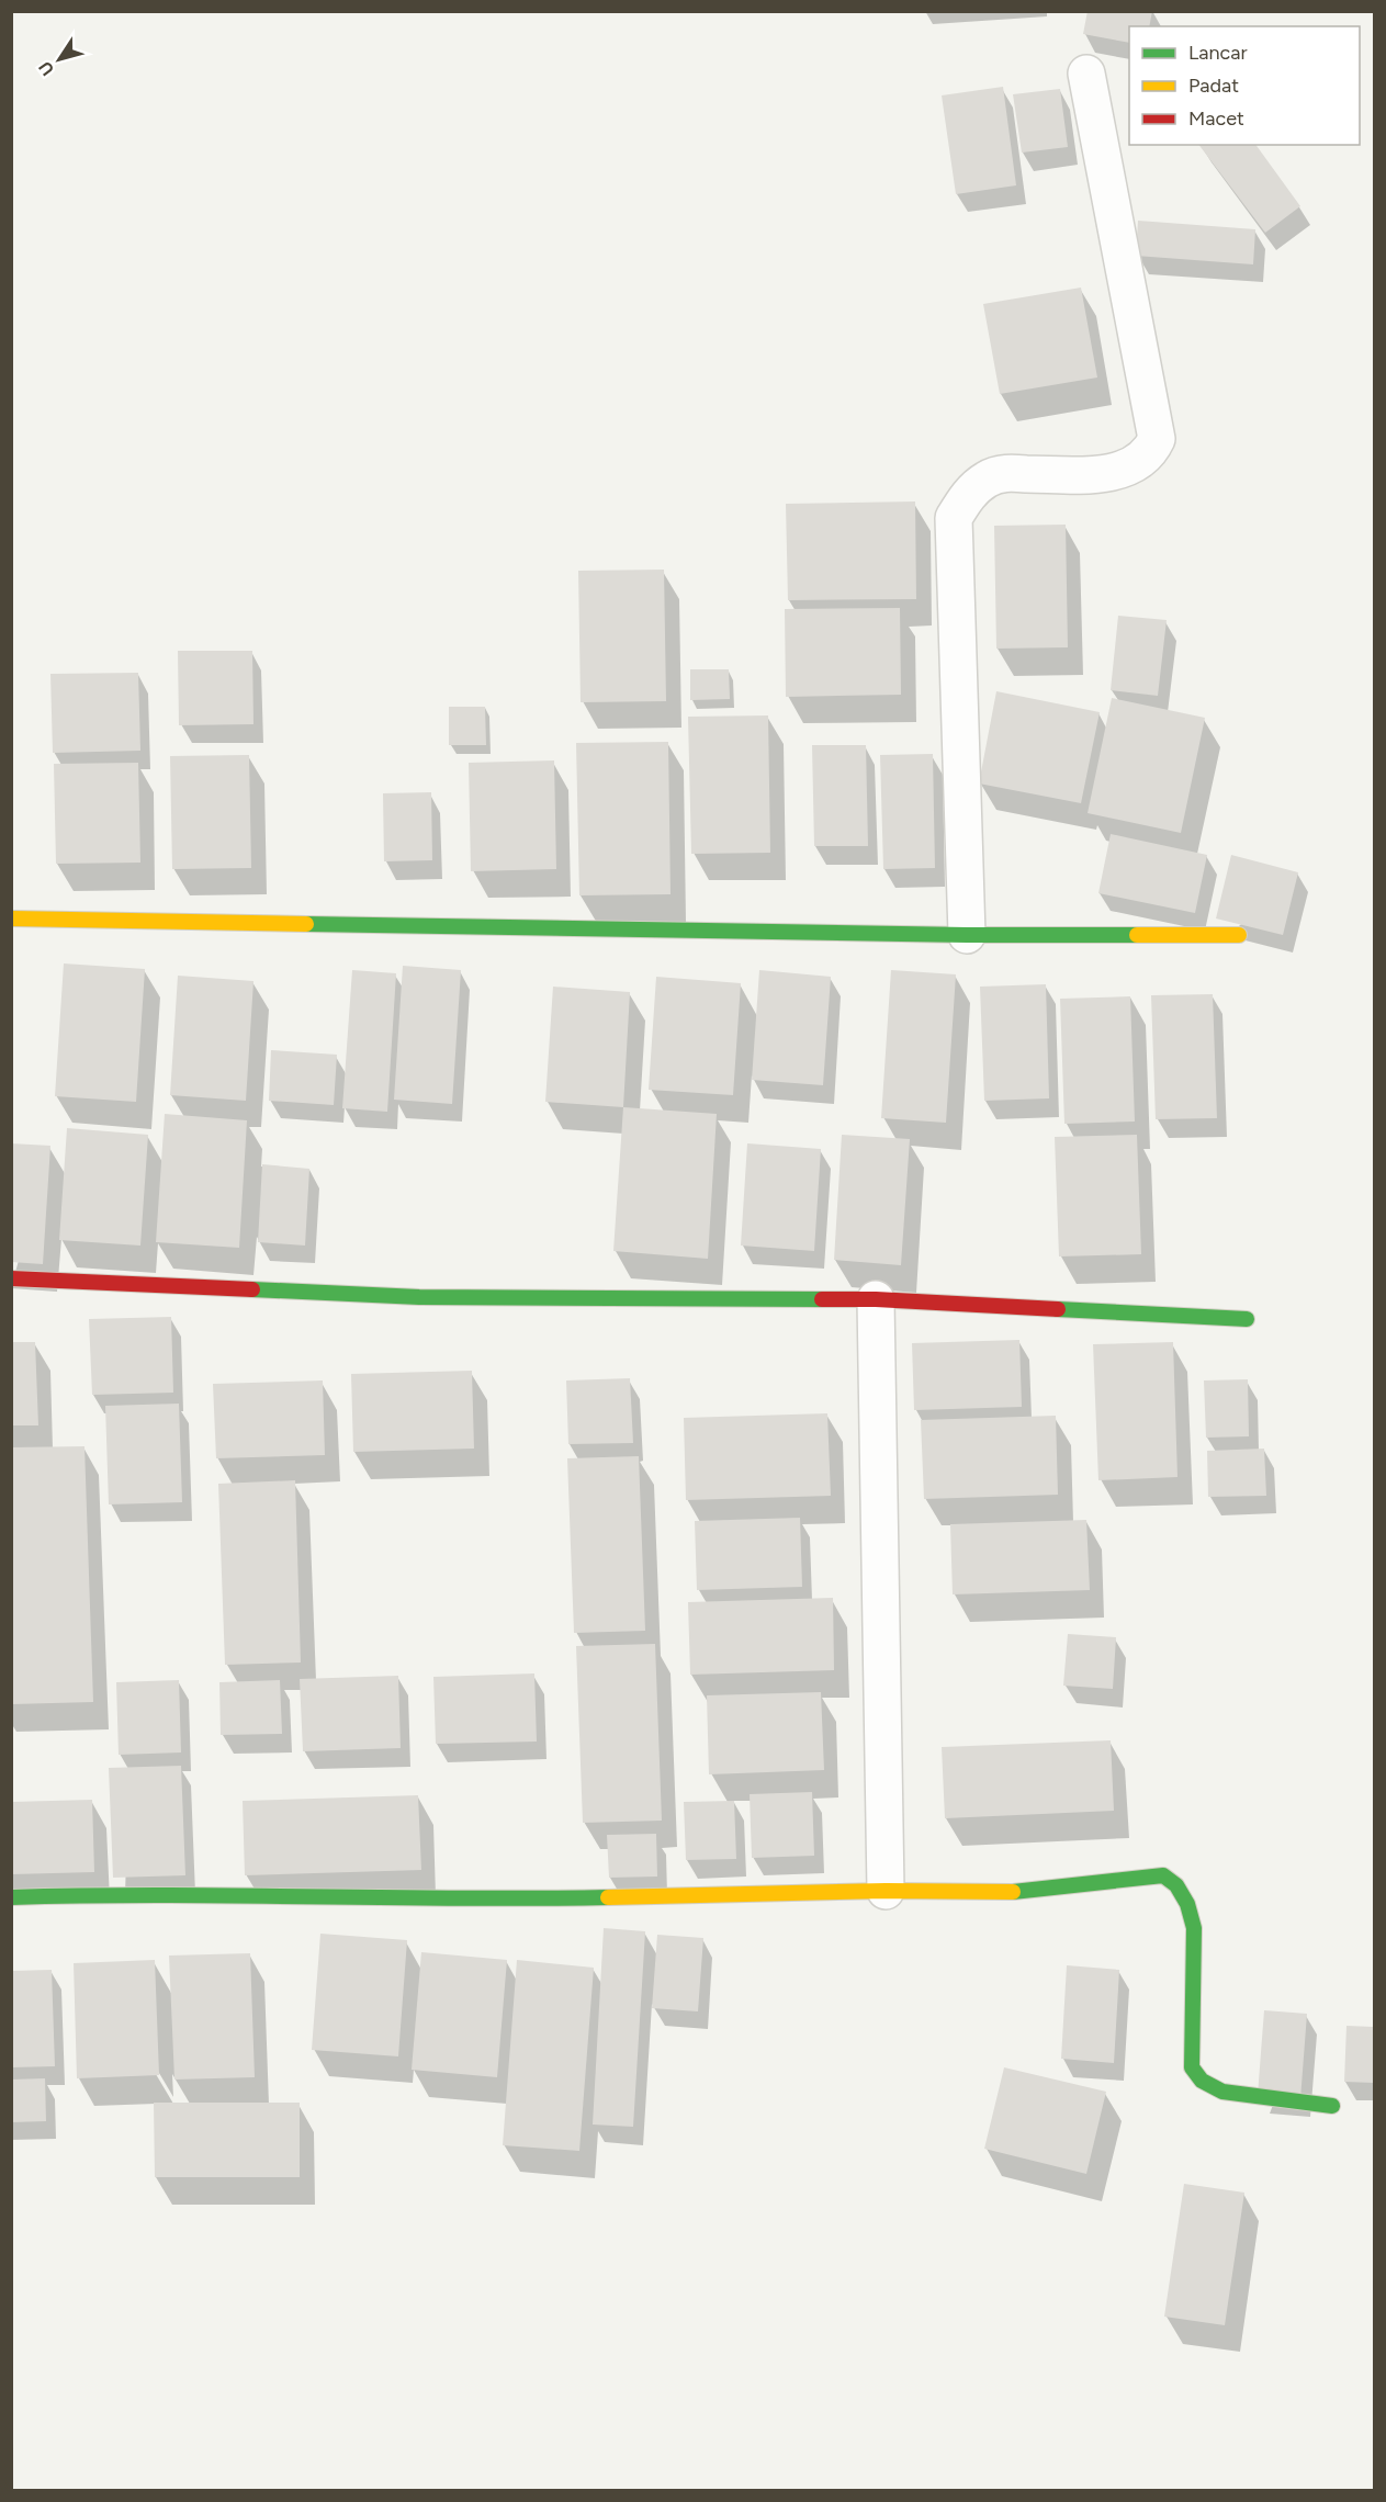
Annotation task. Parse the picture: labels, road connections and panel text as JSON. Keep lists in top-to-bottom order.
{
  "legend": ["Lancar", "Padat", "Macet"],
  "north": "bottom left"
}
